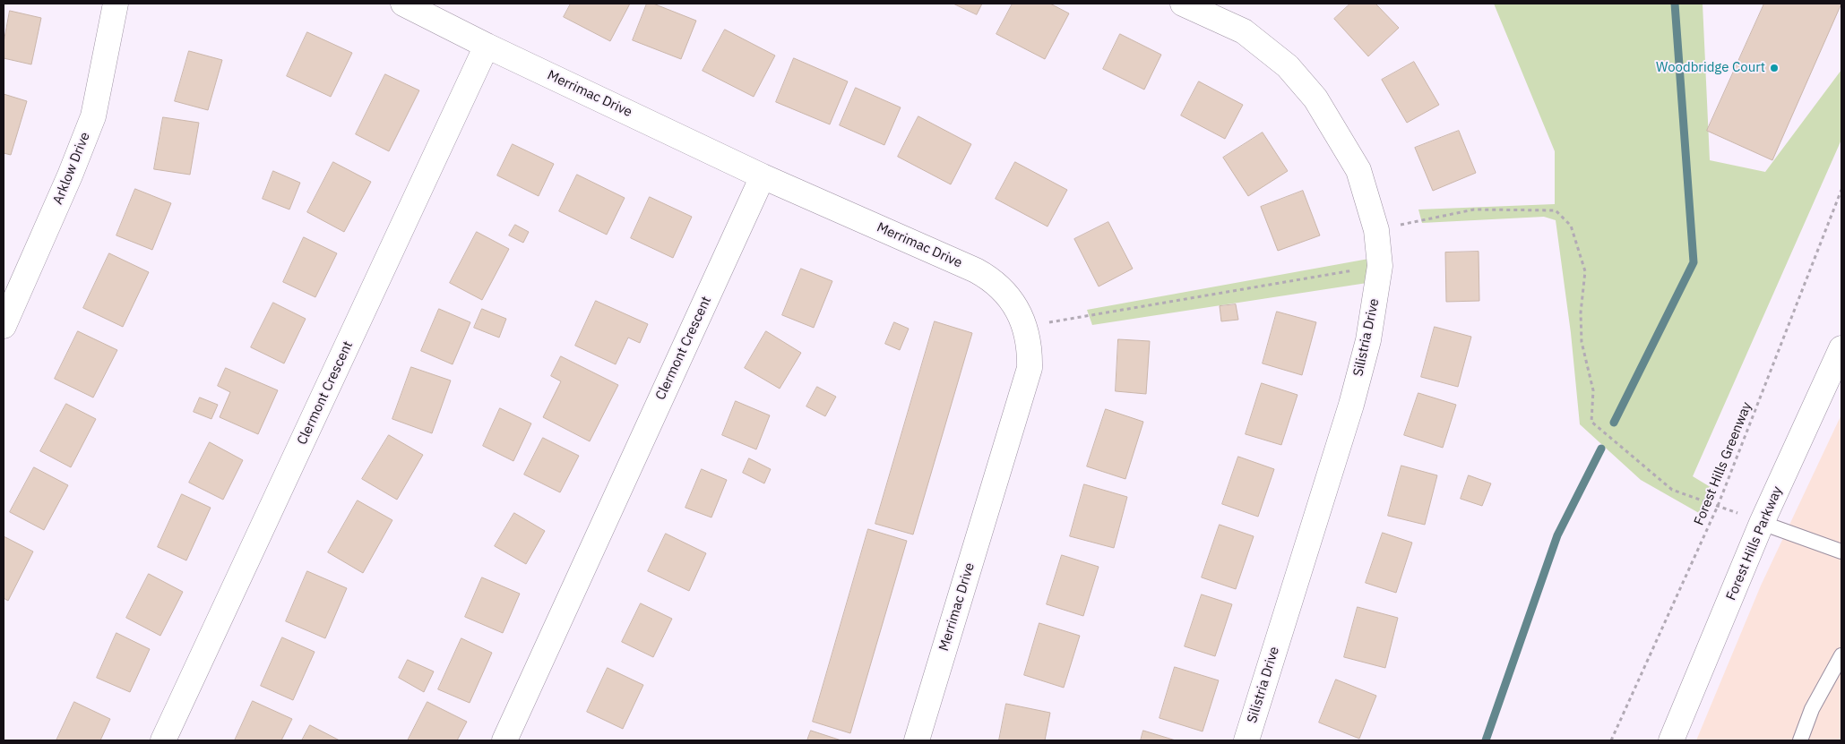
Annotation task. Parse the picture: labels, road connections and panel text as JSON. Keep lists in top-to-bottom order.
{
  "streets": {
    "street": [
      "Merrimac Drive",
      "Arklow Drive",
      "Silistria Drive",
      "Clermont Crescent",
      "Forest Hills Parkway"
    ],
    "path": ["Forest Hills Greenway"]
  },
  "crossings": [
    ["Merrimac Drive", "Clermont Crescent"]
  ],
  "places": ["Woodbridge Court"]
}
